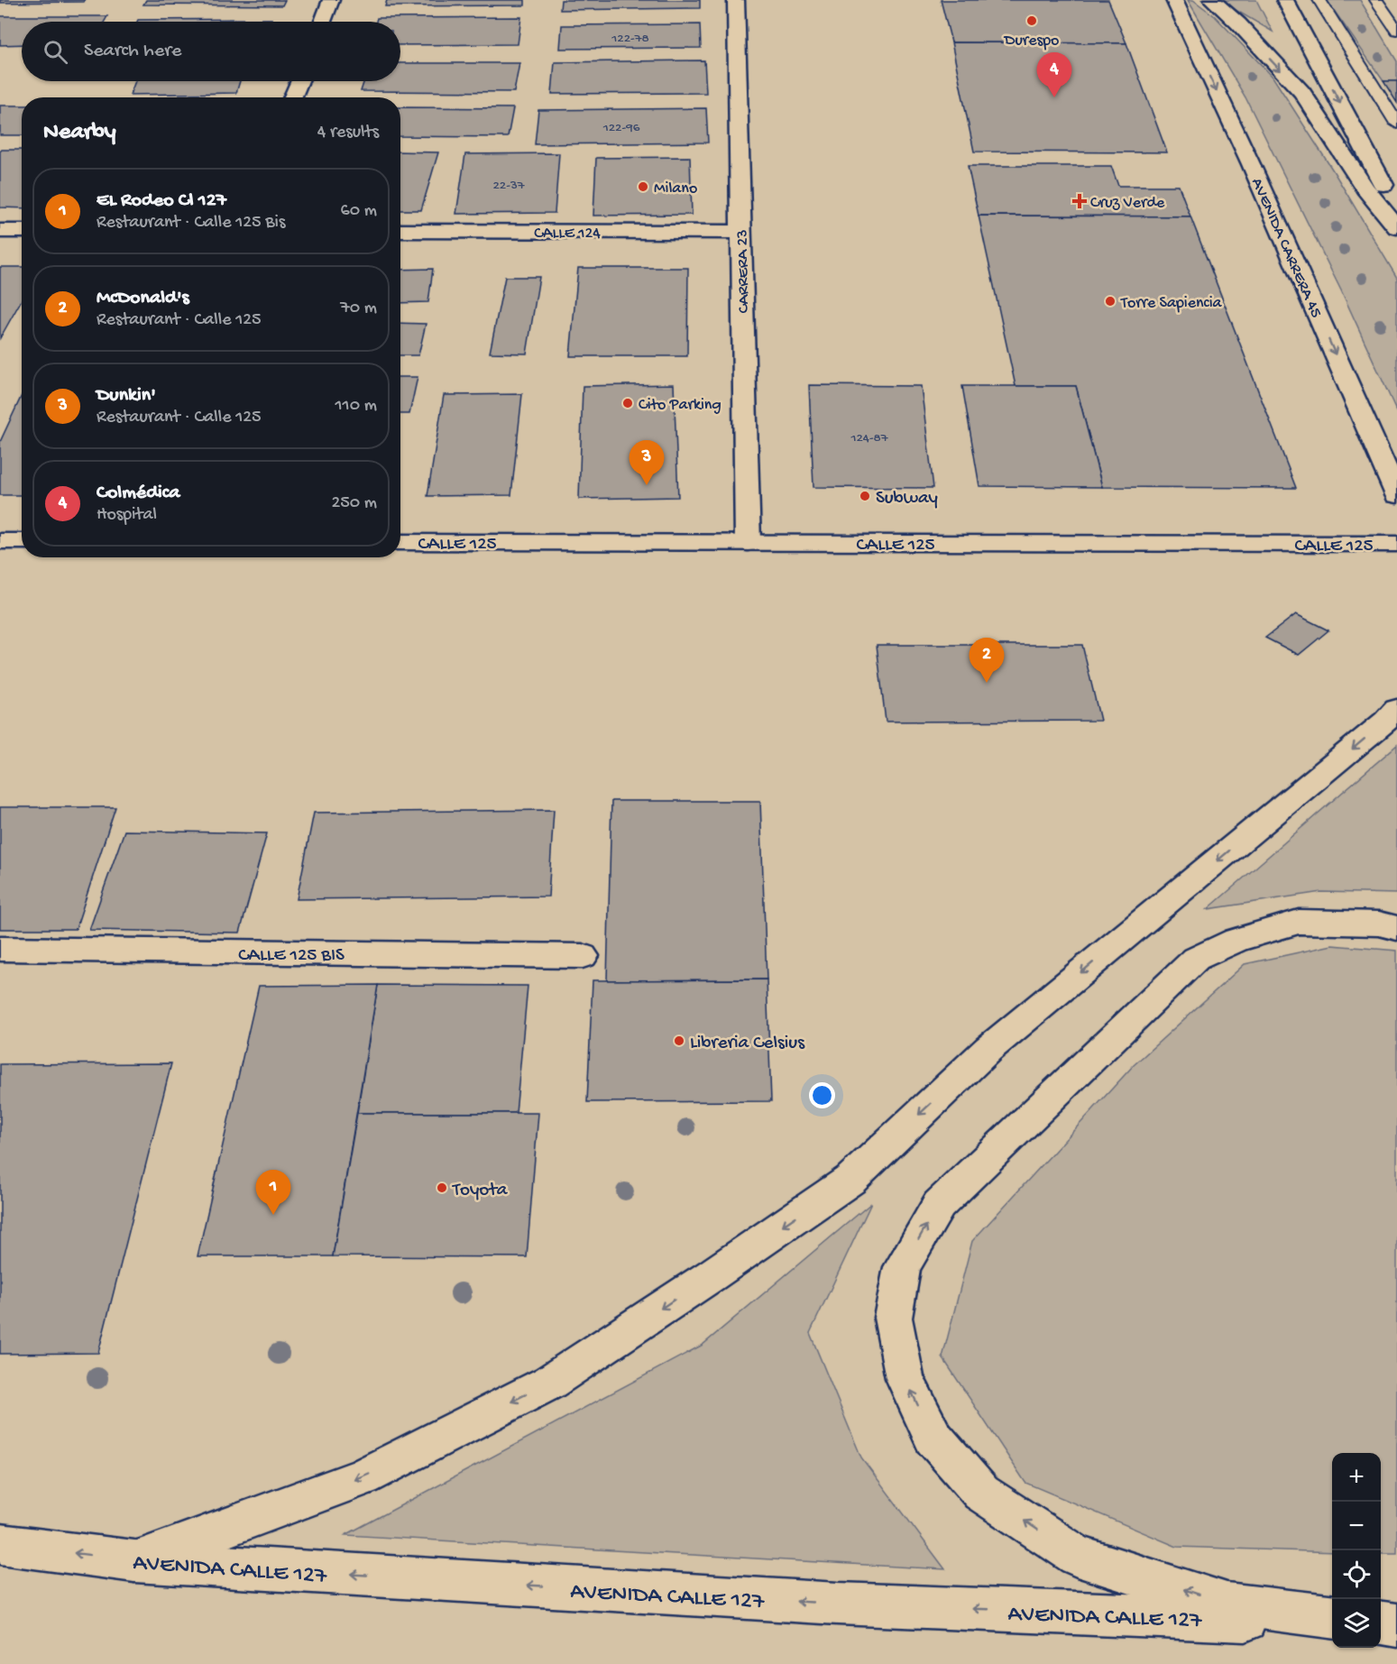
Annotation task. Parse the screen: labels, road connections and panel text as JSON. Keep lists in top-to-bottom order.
{
  "streets": {
    "main road": [
      "CALLE 124",
      "AVENIDA CARRERA 45",
      "CARRERA 23",
      "CALLE 125",
      "CALLE 125 BIS",
      "AVENIDA CALLE 127"
    ]
  },
  "crossings": [
    ["CALLE 124", "CARRERA 23"],
    ["CARRERA 23", "CALLE 125"]
  ],
  "one_way": ["AVENIDA CALLE 127"],
  "places": {
    "other": [
      "Durespo",
      "Milano",
      "Torre Sapiencia",
      "Cito Parking",
      "Subway",
      "Libreria Celsius",
      "Toyota"
    ],
    "health": ["Cruz Verde"]
  },
  "house_numbers": [
    "122-78",
    "122-96",
    "22-37",
    "124-87"
  ],
  "page": {
    "search": "Search here",
    "pins": [
      "4",
      "3",
      "2",
      "1"
    ],
    "heading": ["Nearby", "4 results"],
    "list": [
      {
        "mark": "1",
        "name": "EL Rodeo Cl 127",
        "note": "Restaurant · Calle 125 Bis",
        "value": "60 m"
      },
      {
        "mark": "2",
        "name": "McDonald's",
        "note": "Restaurant · Calle 125",
        "value": "70 m"
      },
      {
        "mark": "3",
        "name": "Dunkin'",
        "note": "Restaurant · Calle 125",
        "value": "110 m"
      },
      {
        "mark": "4",
        "name": "Colmédica",
        "note": "Hospital",
        "value": "250 m"
      }
    ],
    "map_buttons": ["+", "−"]
  }
}
